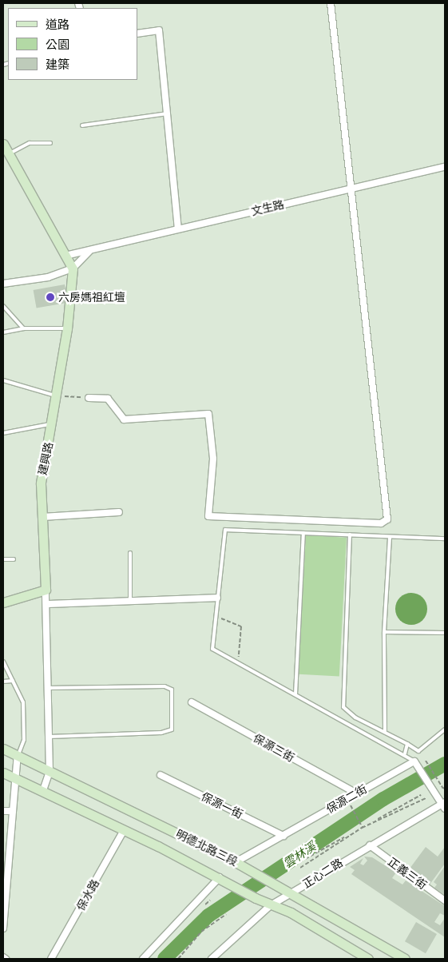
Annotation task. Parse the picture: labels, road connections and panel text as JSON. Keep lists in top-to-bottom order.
{
  "streets": {
    "main road": ["建興路", "明德北路三段"],
    "street": [
      "文生路",
      "保源三街",
      "保源二街",
      "保源一街",
      "正心二路",
      "正義三街",
      "保水路"
    ]
  },
  "crossings": [
    ["建興路", "明德北路三段"],
    ["保源三街", "保源二街"],
    ["保源二街", "保源一街"],
    ["保源二街", "明德北路三段"],
    ["明德北路三段", "正心二路"],
    ["明德北路三段", "保水路"],
    ["正心二路", "正義三街"]
  ],
  "water": ["雲林溪"],
  "places": ["六房媽祖紅壇"],
  "legend": ["道路", "公園", "建築"]
}
